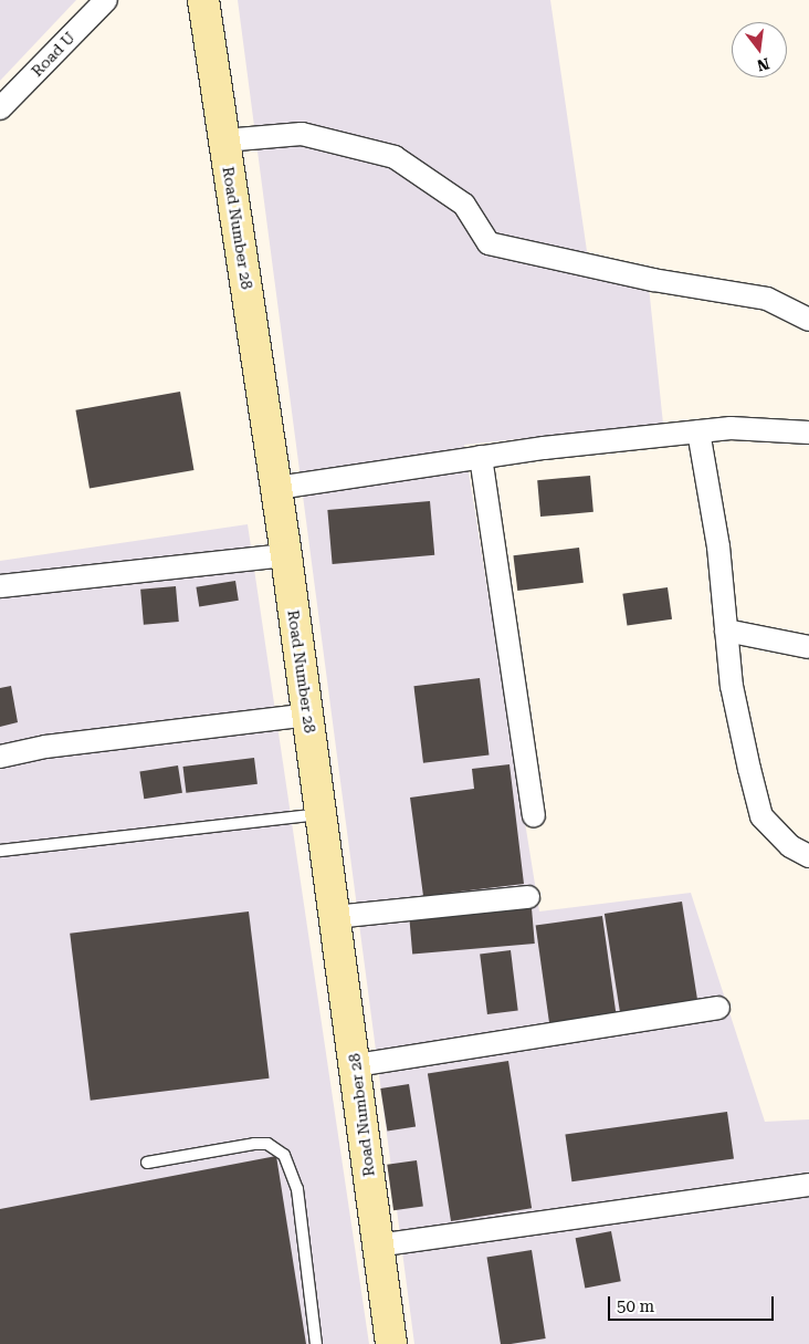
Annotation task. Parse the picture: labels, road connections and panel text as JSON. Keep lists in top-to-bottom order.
{
  "streets": {
    "street": ["Road U", "Road Number 28"]
  },
  "scale_bar": "50 m",
  "north": "bottom"
}
